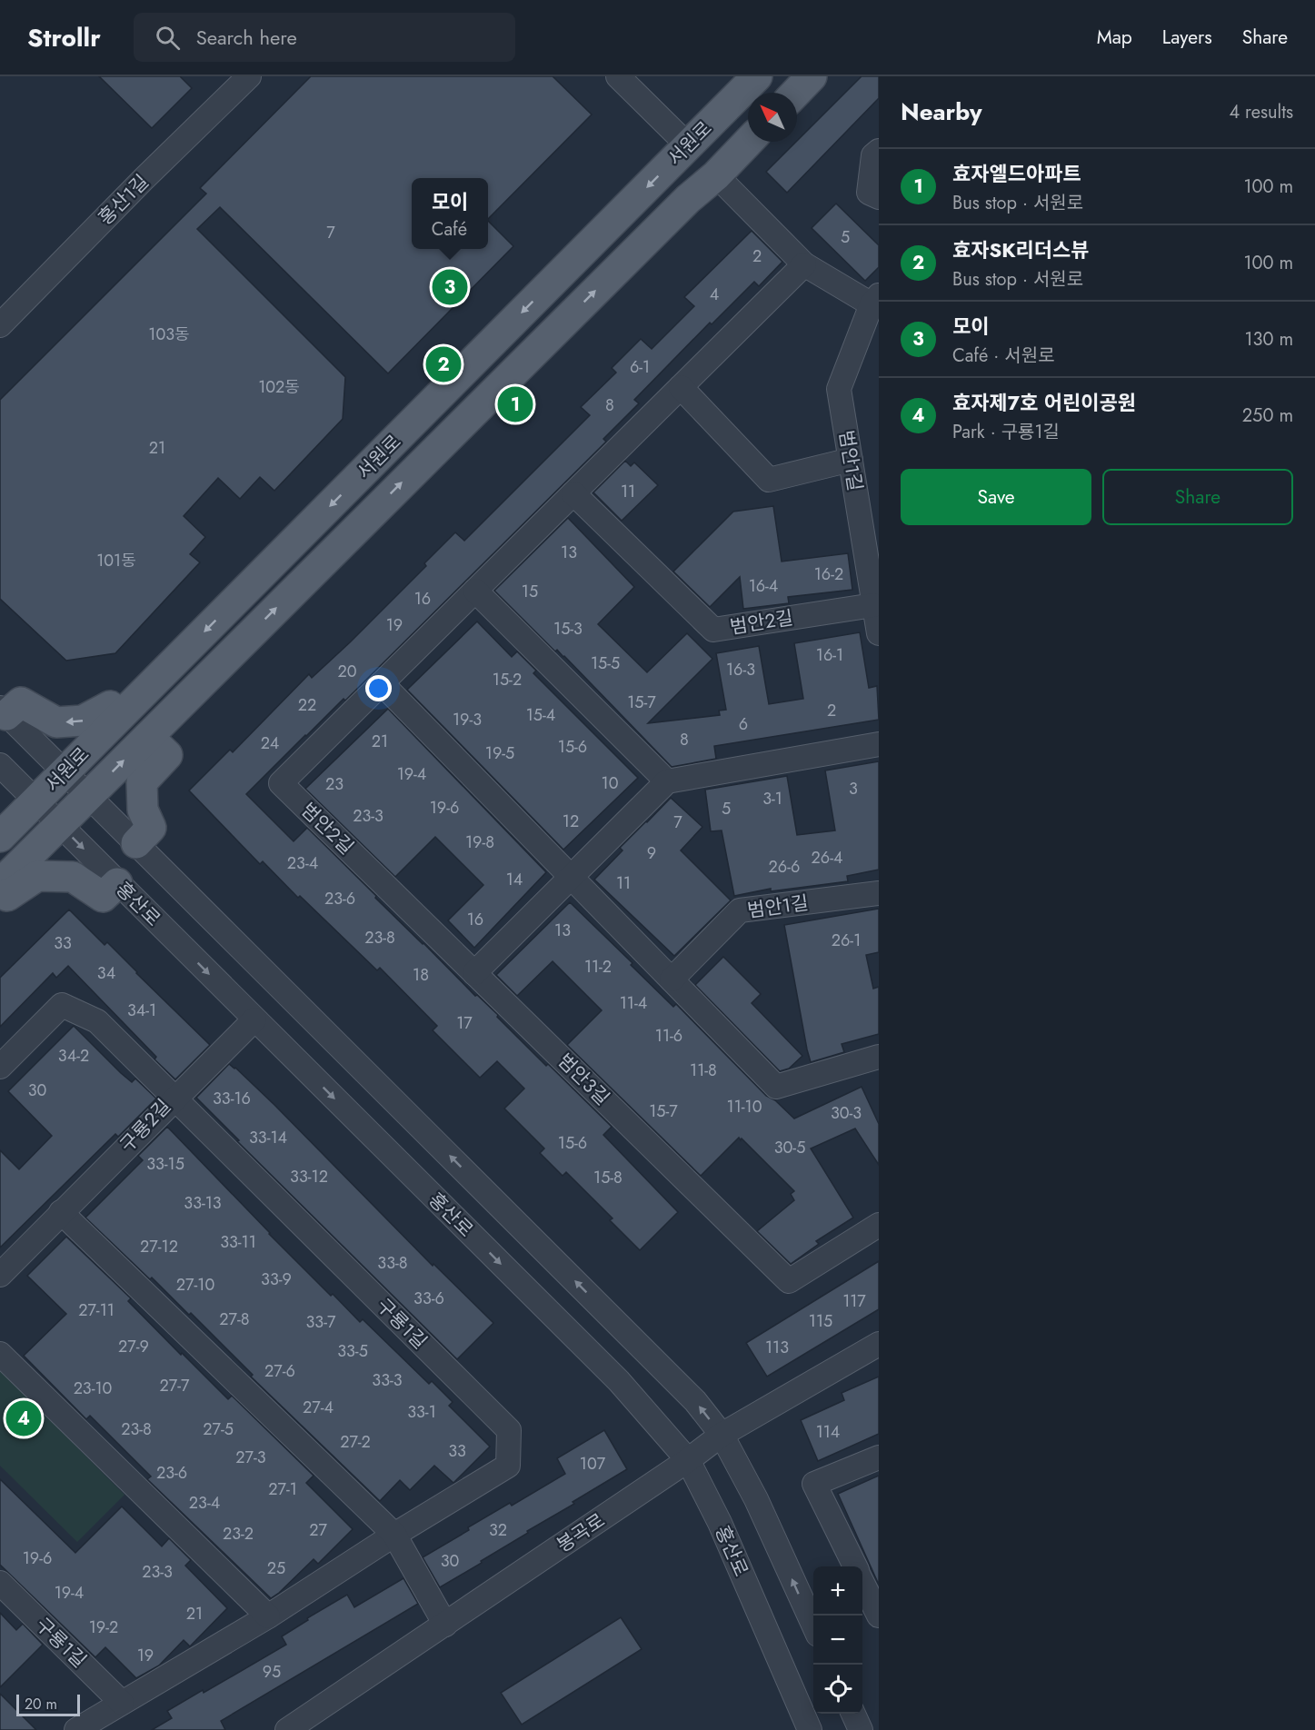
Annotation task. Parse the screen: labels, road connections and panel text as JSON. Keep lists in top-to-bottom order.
{
  "streets": {
    "main road": ["서원로"],
    "street": [
      "홍산1길",
      "범안1길",
      "범안2길",
      "홍산로",
      "범안3길",
      "구룡2길",
      "구룡1길",
      "봉곡로"
    ]
  },
  "crossings": [
    ["서원로", "홍산로"],
    ["범안1길", "범안2길"],
    ["범안2길", "범안3길"],
    ["홍산로", "봉곡로"],
    ["구룡2길", "구룡1길"]
  ],
  "house_numbers": [
    "7",
    "5",
    "2",
    "4",
    "103동",
    "6-1",
    "102동",
    "8",
    "21",
    "11",
    "13",
    "101동",
    "16-2",
    "16-4",
    "15",
    "16",
    "19",
    "15-3",
    "16-1",
    "15-5",
    "16-3",
    "20",
    "15-2",
    "15-7",
    "22",
    "2",
    "15-4",
    "19-3",
    "6",
    "8",
    "21",
    "24",
    "15-6",
    "19-5",
    "19-4",
    "10",
    "23",
    "3",
    "3-1",
    "19-6",
    "5",
    "23-3",
    "12",
    "7",
    "19-8",
    "9",
    "26-4",
    "23-4",
    "26-6",
    "14",
    "11",
    "23-6",
    "16",
    "13",
    "23-8",
    "26-1",
    "33",
    "11-2",
    "34",
    "18",
    "11-4",
    "34-1",
    "17",
    "11-6",
    "34-2",
    "11-8",
    "30",
    "33-16",
    "11-10",
    "15-7",
    "30-3",
    "33-14",
    "15-6",
    "30-5",
    "33-15",
    "33-12",
    "15-8",
    "33-13",
    "33-11",
    "27-12",
    "33-8",
    "33-9",
    "27-10",
    "33-6",
    "117",
    "27-11",
    "27-8",
    "115",
    "33-7",
    "27-9",
    "113",
    "33-5",
    "27-6",
    "33-3",
    "27-7",
    "23-10",
    "27-4",
    "33-1",
    "23-8",
    "27-5",
    "114",
    "27-2",
    "33",
    "27-3",
    "107",
    "23-6",
    "27-1",
    "23-4",
    "27",
    "32",
    "23-2",
    "19-6",
    "30",
    "25",
    "23-3",
    "19-4",
    "21",
    "19-2",
    "19",
    "95"
  ],
  "scale_bar": "20 m",
  "north": "top left",
  "page": {
    "header": "Strollr",
    "search": "Search here",
    "nav": ["Map", "Layers", "Share"],
    "heading": ["Nearby", "4 results"],
    "list": [
      {
        "mark": "1",
        "name": "효자엘드아파트",
        "note": "Bus stop · 서원로",
        "value": "100 m"
      },
      {
        "mark": "2",
        "name": "효자SK리더스뷰",
        "note": "Bus stop · 서원로",
        "value": "100 m"
      },
      {
        "mark": "3",
        "name": "모이",
        "note": "Café · 서원로",
        "value": "130 m"
      },
      {
        "mark": "4",
        "name": "효자제7호 어린이공원",
        "note": "Park · 구룡1길",
        "value": "250 m"
      }
    ],
    "popup": ["모이", "Café"],
    "pins": [
      "3",
      "2",
      "1",
      "4"
    ],
    "buttons": ["Save", "Share"],
    "map_buttons": ["+", "−"],
    "scale": "20 m"
  }
}
